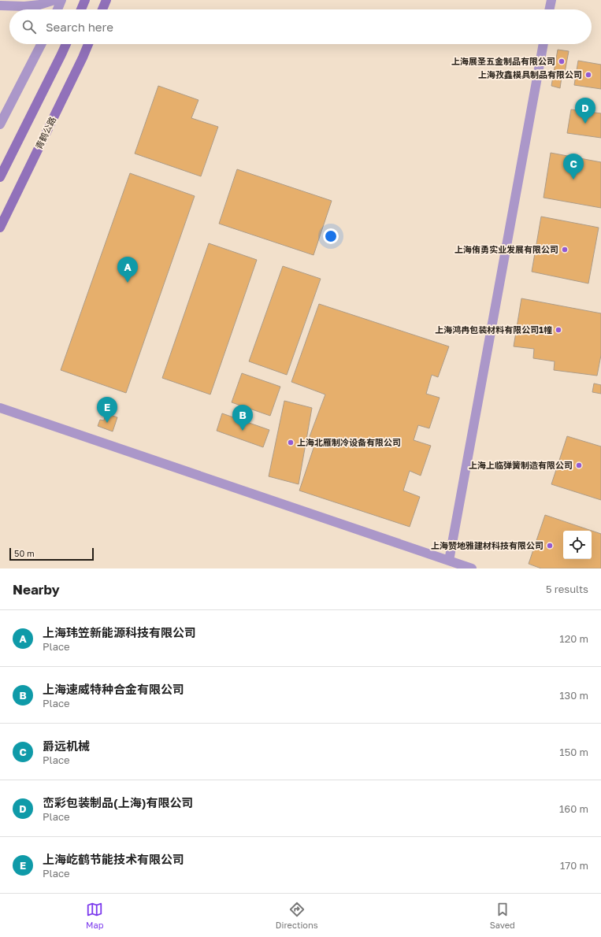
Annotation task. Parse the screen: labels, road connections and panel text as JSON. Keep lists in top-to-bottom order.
{
  "streets": {
    "main road": ["青鹤公路"]
  },
  "places": [
    "上海展圣五金制品有限公司",
    "上海孜鑫模具制品有限公司",
    "上海侑勇实业发展有限公司",
    "上海鸿冉包装材料有限公司1幢",
    "上海北雁制冷设备有限公司",
    "上海上临弹簧制造有限公司",
    "上海赞地雅建材科技有限公司"
  ],
  "scale_bar": "50 m",
  "page": {
    "search": "Search here",
    "pins": [
      "D",
      "C",
      "A",
      "E",
      "B"
    ],
    "scale": "50 m",
    "heading": ["Nearby", "5 results"],
    "list": [
      {
        "mark": "A",
        "name": "上海玮笠新能源科技有限公司",
        "note": "Place",
        "value": "120 m"
      },
      {
        "mark": "B",
        "name": "上海速威特种合金有限公司",
        "note": "Place",
        "value": "130 m"
      },
      {
        "mark": "C",
        "name": "爵远机械",
        "note": "Place",
        "value": "150 m"
      },
      {
        "mark": "D",
        "name": "峦彩包装制品(上海)有限公司",
        "note": "Place",
        "value": "160 m"
      },
      {
        "mark": "E",
        "name": "上海屹鹤节能技术有限公司",
        "note": "Place",
        "value": "170 m"
      }
    ],
    "nav": ["Map", "Directions", "Saved"]
  }
}
